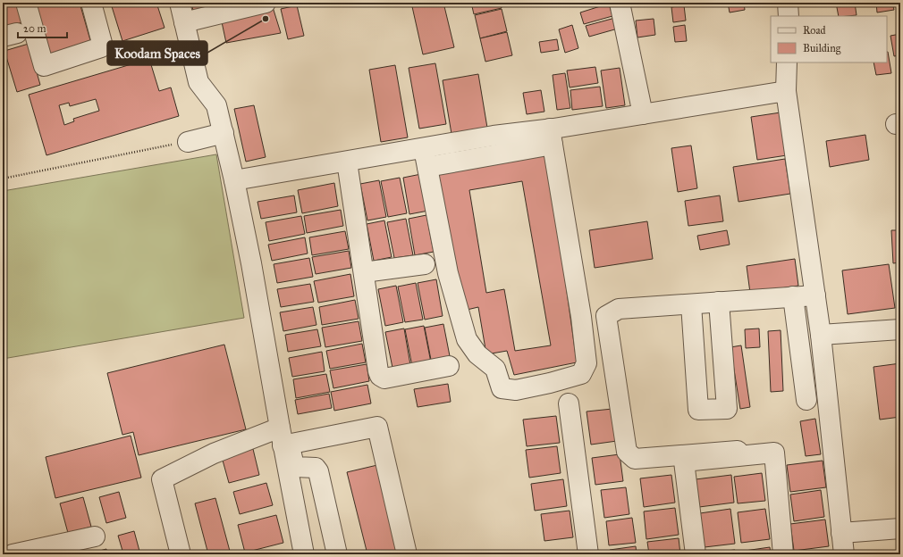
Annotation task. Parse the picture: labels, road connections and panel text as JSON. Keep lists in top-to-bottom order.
{
  "places": ["Koodam Spaces"],
  "legend": ["Road", "Building"],
  "scale_bar": "20 m"
}
